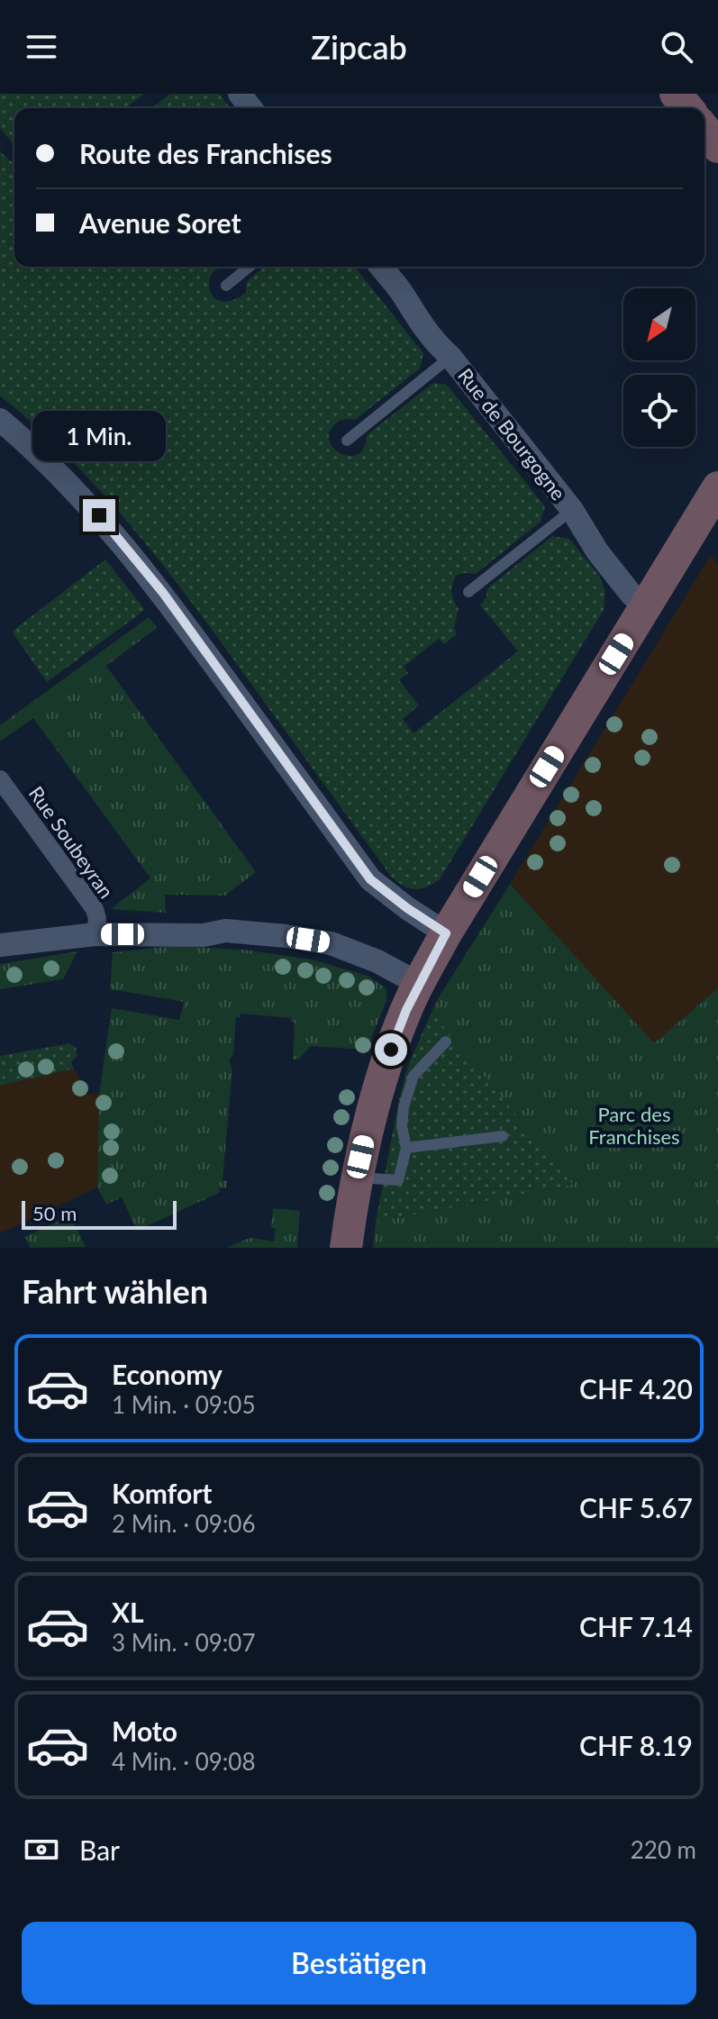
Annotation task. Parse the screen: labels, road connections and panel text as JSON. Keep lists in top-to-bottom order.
{
  "streets": {
    "street": ["Rue de Bourgogne", "Rue Soubeyran"]
  },
  "parks": ["Parc des Franchises"],
  "scale_bar": "50 m",
  "north": "bottom left",
  "page": {
    "header": "Zipcab",
    "banner": ["Route des Franchises", "Avenue Soret"],
    "bubble": "1 Min.",
    "scale": "50 m",
    "heading": "Fahrt wählen",
    "list": [
      {
        "name": "Economy",
        "note": "1 Min. · 09:05",
        "value": "CHF 4.20"
      },
      {
        "name": "Komfort",
        "note": "2 Min. · 09:06",
        "value": "CHF 5.67"
      },
      {
        "name": "XL",
        "note": "3 Min. · 09:07",
        "value": "CHF 7.14"
      },
      {
        "name": "Moto",
        "note": "4 Min. · 09:08",
        "value": "CHF 8.19"
      }
    ],
    "pay": ["Bar", "220 m"],
    "buttons": "Bestätigen"
  }
}
